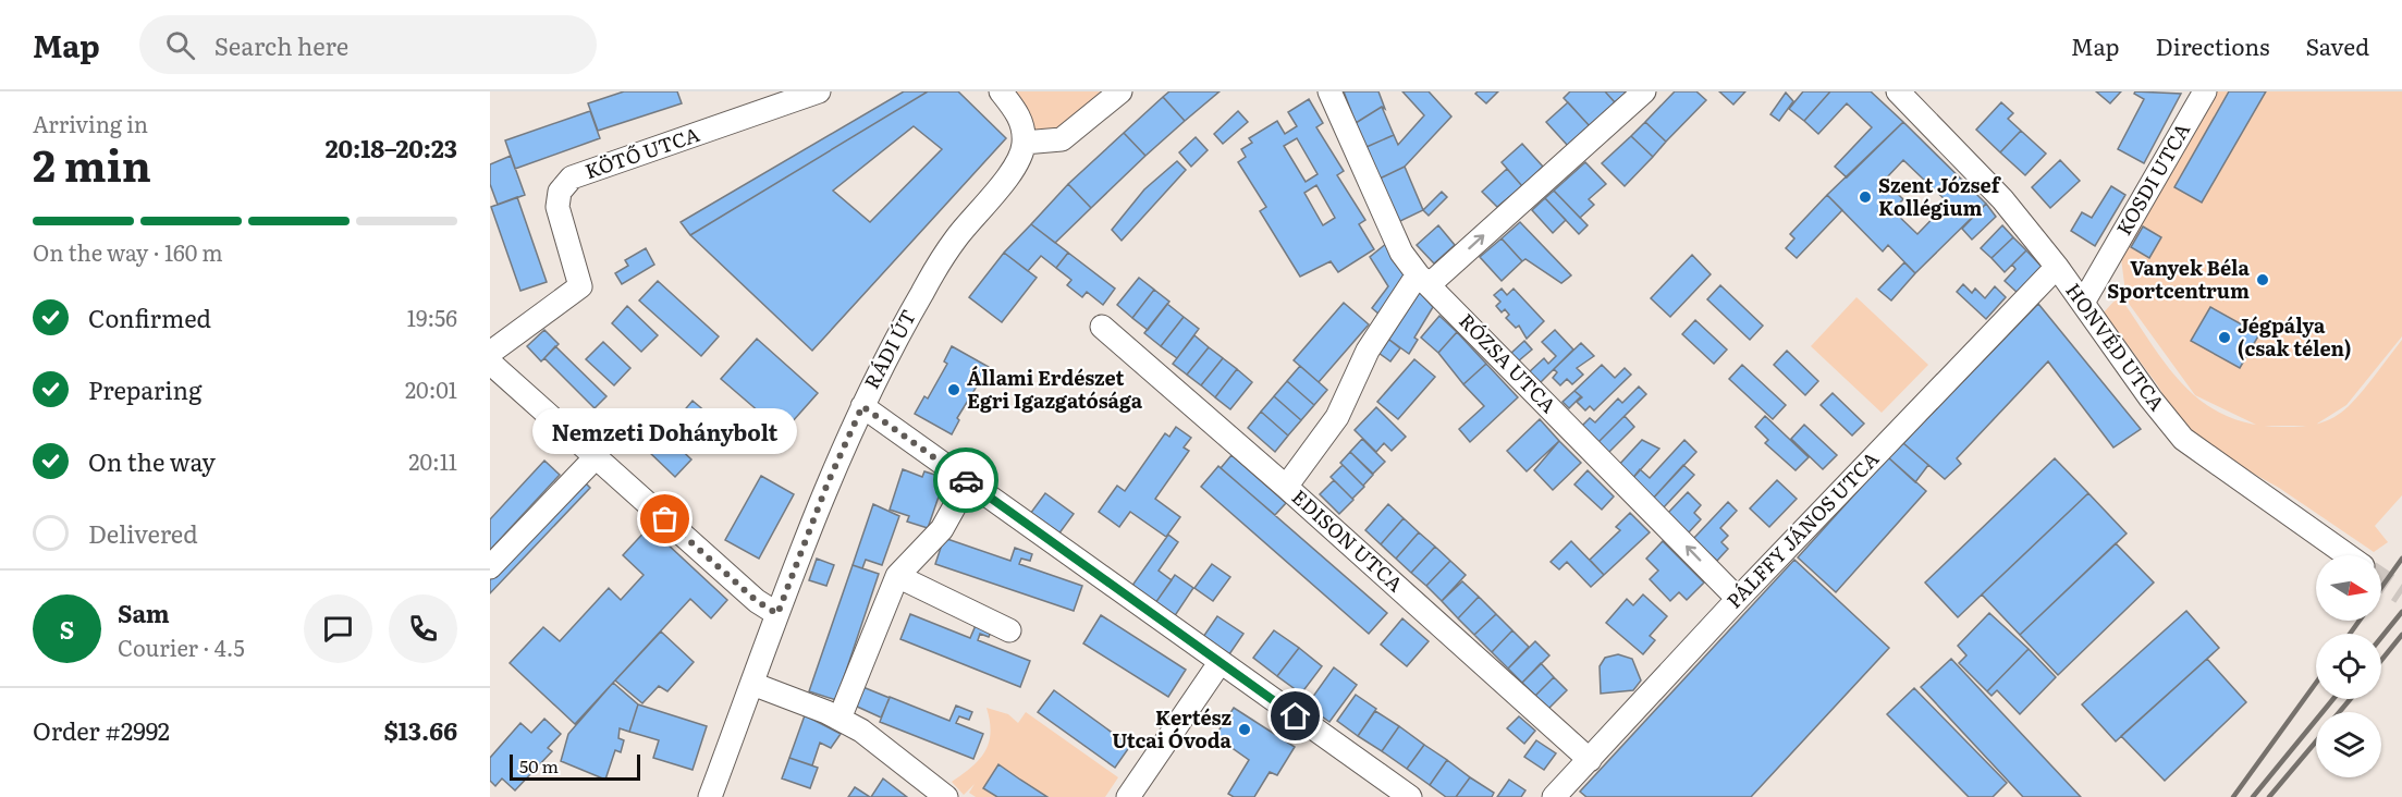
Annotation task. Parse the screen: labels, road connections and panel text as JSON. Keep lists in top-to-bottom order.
{
  "streets": {
    "street": [
      "KÖTŐ UTCA",
      "KOSDI UTCA",
      "HONVÉD UTCA",
      "RÁDI ÚT",
      "RÓZSA UTCA",
      "PÁLFFY JÁNOS UTCA",
      "EDISON UTCA"
    ]
  },
  "crossings": [
    ["KOSDI UTCA", "HONVÉD UTCA"],
    ["HONVÉD UTCA", "PÁLFFY JÁNOS UTCA"],
    ["RÓZSA UTCA", "PÁLFFY JÁNOS UTCA"],
    ["PÁLFFY JÁNOS UTCA", "EDISON UTCA"]
  ],
  "one_way": ["RÓZSA UTCA"],
  "places": [
    "Szent József Kollégium",
    "Vanyek Béla Sportcentrum",
    "Jégpálya (csak télen)",
    "Állami Erdészet Egri Igazgatósága",
    "Nemzeti Dohánybolt",
    "Kertész Utcai Óvoda"
  ],
  "scale_bar": "50 m",
  "north": "right",
  "page": {
    "header": "Map",
    "search": "Search here",
    "nav": ["Map", "Directions", "Saved"],
    "heading": ["2 min", "Arriving in", "20:18–20:23"],
    "panel": [
      "Sam",
      "Courier · 4.5",
      "Order #2992",
      "$13.66"
    ],
    "bar": "On the way · 160 m",
    "list": [
      ["Confirmed", "19:56"],
      ["Preparing", "20:01"],
      ["On the way", "20:11"],
      "Delivered"
    ],
    "bubble": "Nemzeti Dohánybolt",
    "round": "S",
    "scale": "50 m"
  }
}
